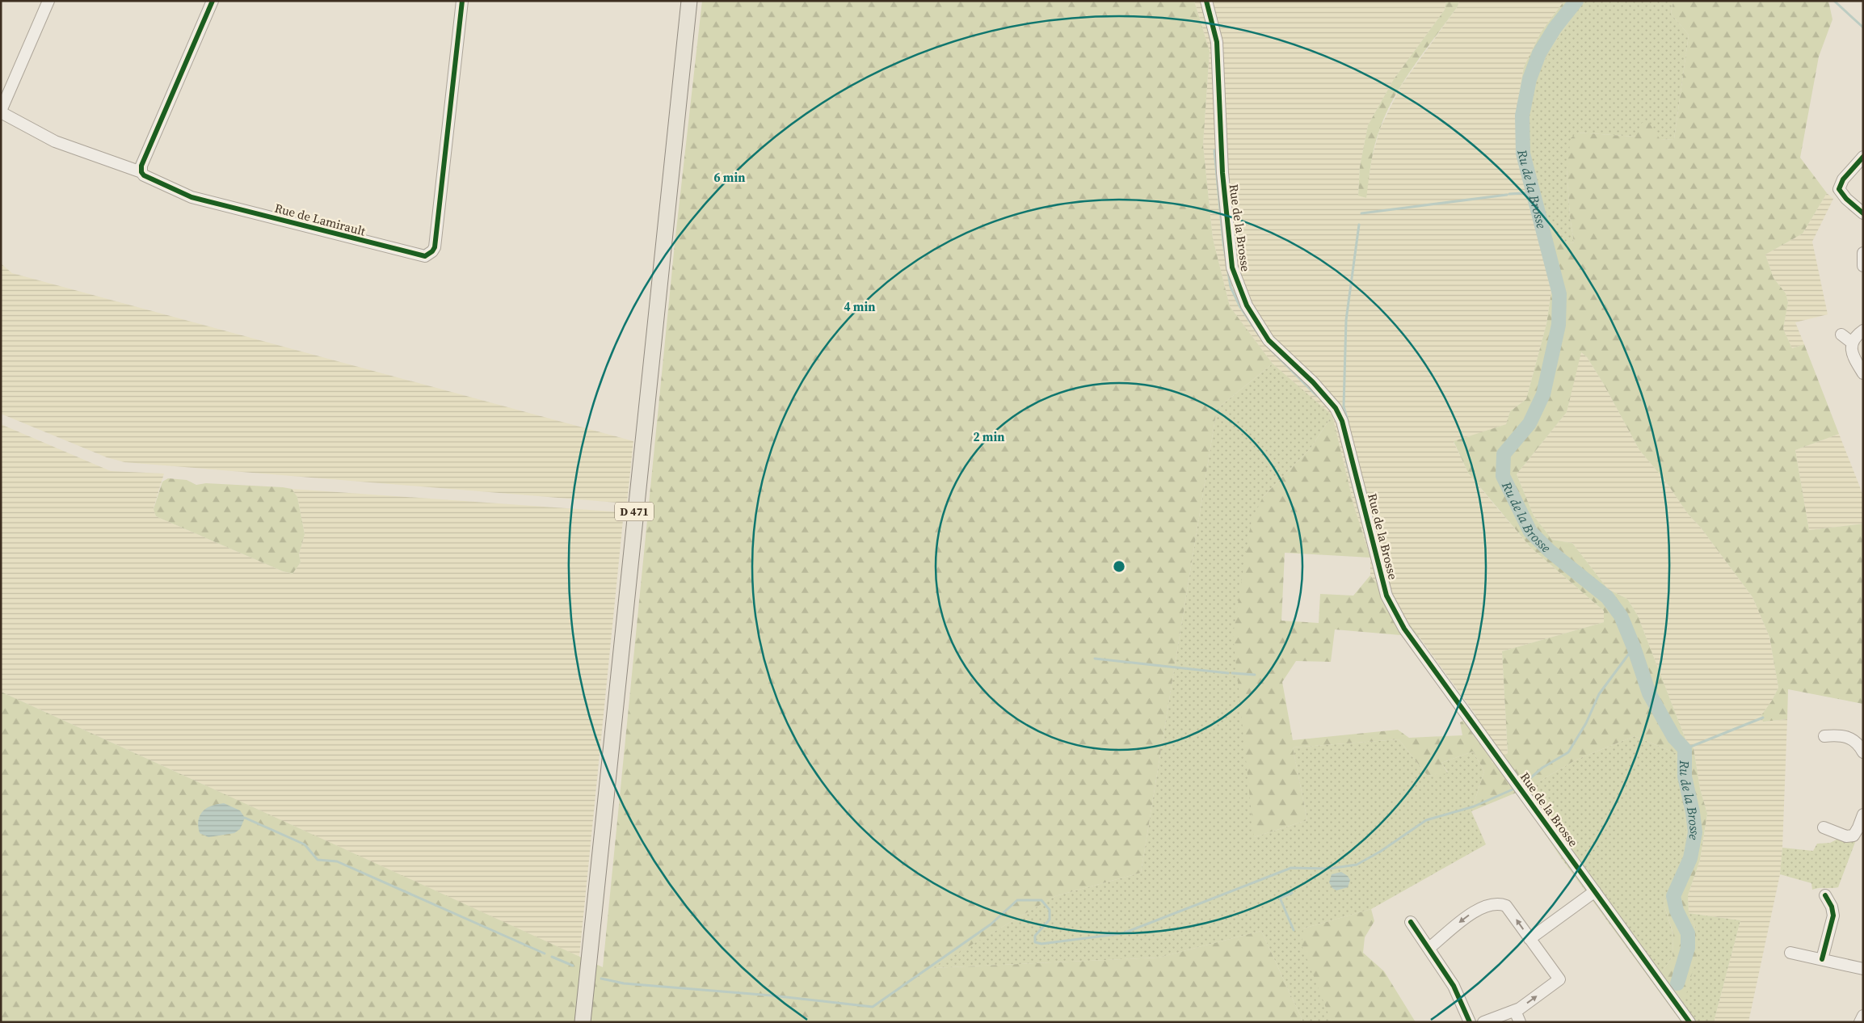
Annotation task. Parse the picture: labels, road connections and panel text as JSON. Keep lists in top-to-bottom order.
{
  "streets": {
    "main road": ["D 471"],
    "street": ["Rue de Lamirault", "Rue de la Brosse"]
  },
  "water": ["Ru de la Brosse"],
  "rings": ["6 min", "4 min", "2 min"]
}
